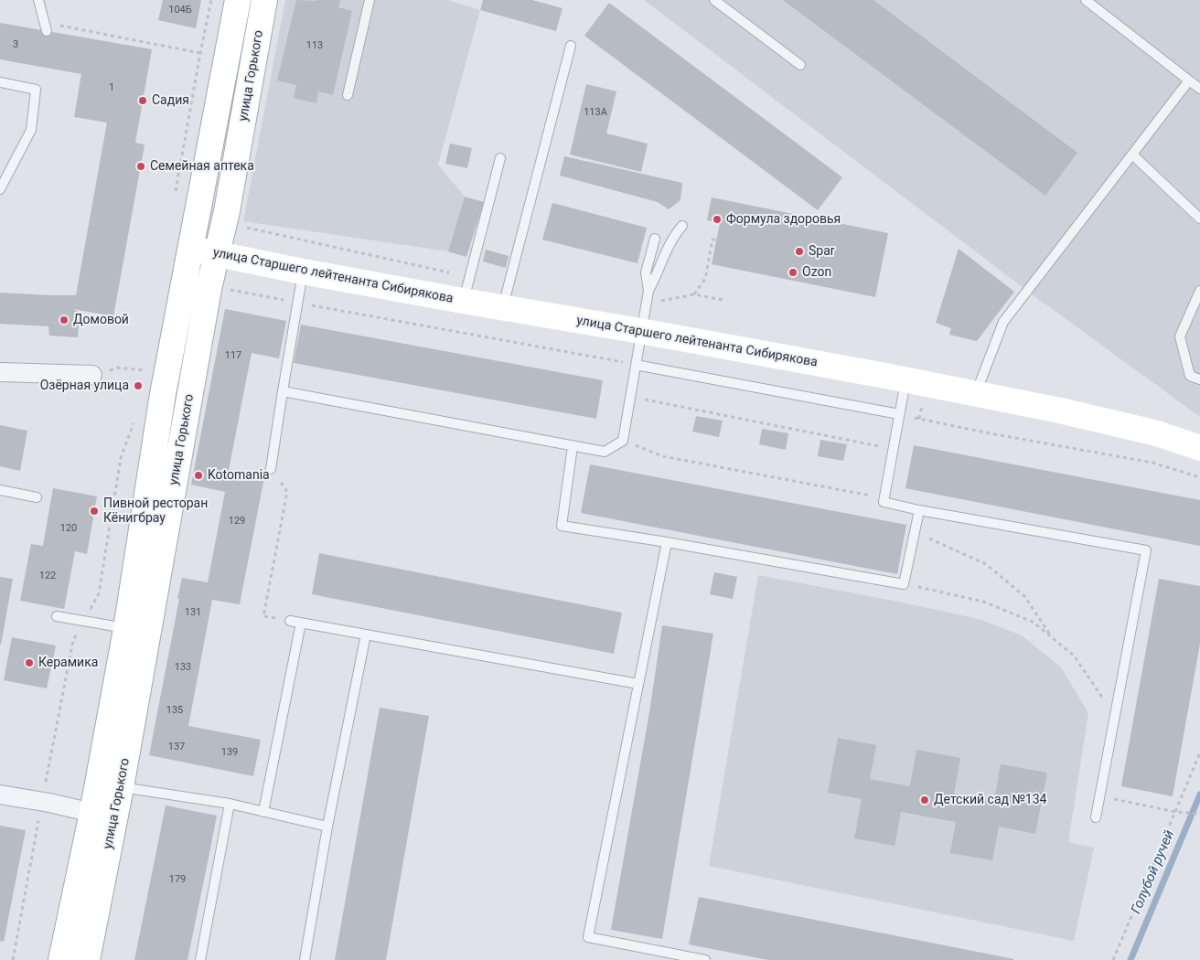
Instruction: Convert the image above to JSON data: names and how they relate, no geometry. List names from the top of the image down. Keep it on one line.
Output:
{"streets":{"main road":["улица Горького","улица Старшего лейтенанта Сибирякова"]},"crossings":[["улица Горького","улица Старшего лейтенанта Сибирякова"]],"water":["Голубой ручей"],"places":["Садия","Семейная аптека","Формула здоровья","Spar","Ozon","Домовой","Озёрная улица","Kotomania","Пивной ресторан Кёнигбрау","Керамика","Детский сад №134"],"house_numbers":["104Б","3","113","1","113А","117","129","120","122","131","133","135","137","139","179"]}
